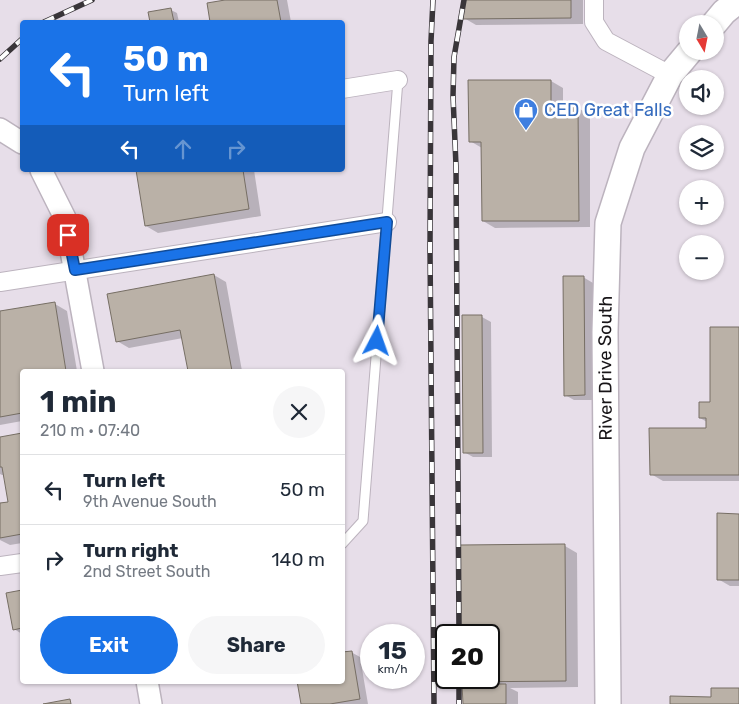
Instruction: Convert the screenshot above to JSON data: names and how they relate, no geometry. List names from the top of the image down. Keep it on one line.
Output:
{"streets":{"main road":["River Drive South"]},"places":{"shop":["CED Great Falls"]},"north":"bottom","page":{"map_buttons":["+","−"],"turn":["50 m","Turn left"],"heading":["1 min","210 m · 07:40"],"list":[{"name":"Turn left","note":"9th Avenue South","value":"50 m"},{"name":"Turn right","note":"2nd Street South","value":"140 m"}],"buttons":["Exit","Share"],"speed":"15 km/h","limit":"20"}}
